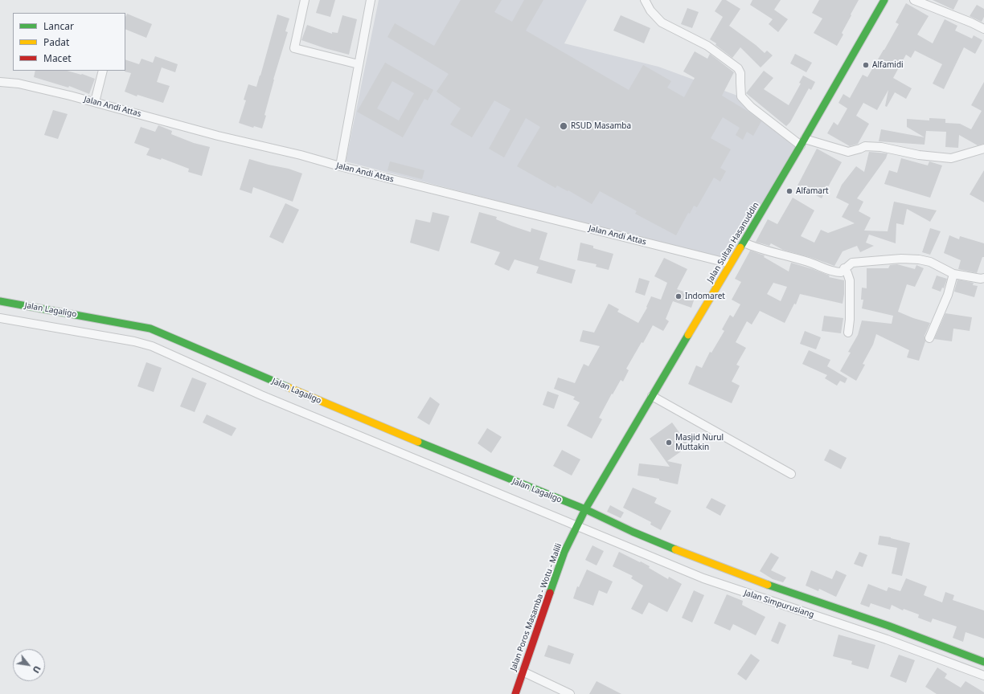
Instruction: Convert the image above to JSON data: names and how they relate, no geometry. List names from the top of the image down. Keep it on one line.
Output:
{"streets":{"main road":["Jalan Sultan Hasanuddin","Jalan Lagaligo","Jalan Simpurusiang","Jalan Poros Masamba - Wotu - Malili"],"street":["Jalan Andi Attas"]},"crossings":[["Jalan Andi Attas","Jalan Sultan Hasanuddin"],["Jalan Sultan Hasanuddin","Jalan Lagaligo"],["Jalan Sultan Hasanuddin","Jalan Simpurusiang"],["Jalan Sultan Hasanuddin","Jalan Poros Masamba - Wotu - Malili"],["Jalan Lagaligo","Jalan Simpurusiang"],["Jalan Lagaligo","Jalan Poros Masamba - Wotu - Malili"],["Jalan Simpurusiang","Jalan Poros Masamba - Wotu - Malili"]],"places":["Alfamidi","RSUD Masamba","Alfamart","Indomaret","Masjid Nurul Muttakin"],"legend":["Lancar","Padat","Macet"],"north":"bottom right"}
